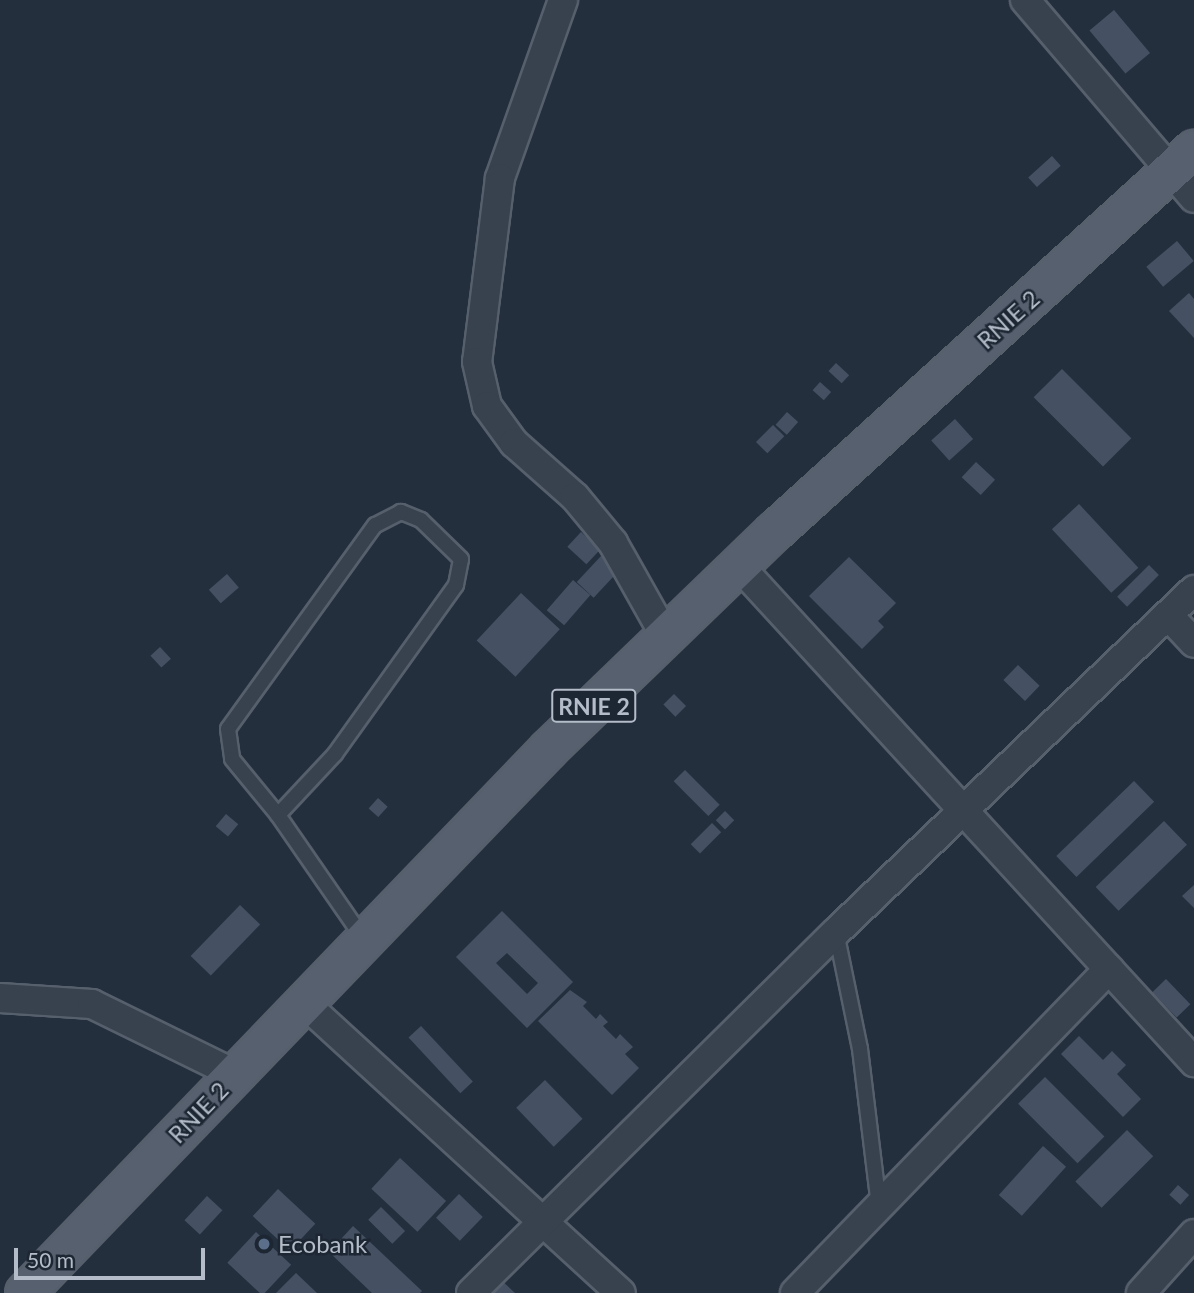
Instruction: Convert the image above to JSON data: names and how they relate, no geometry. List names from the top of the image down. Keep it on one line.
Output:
{"streets":{"main road":["RNIE 2"]},"places":["Ecobank"],"scale_bar":"50 m"}
